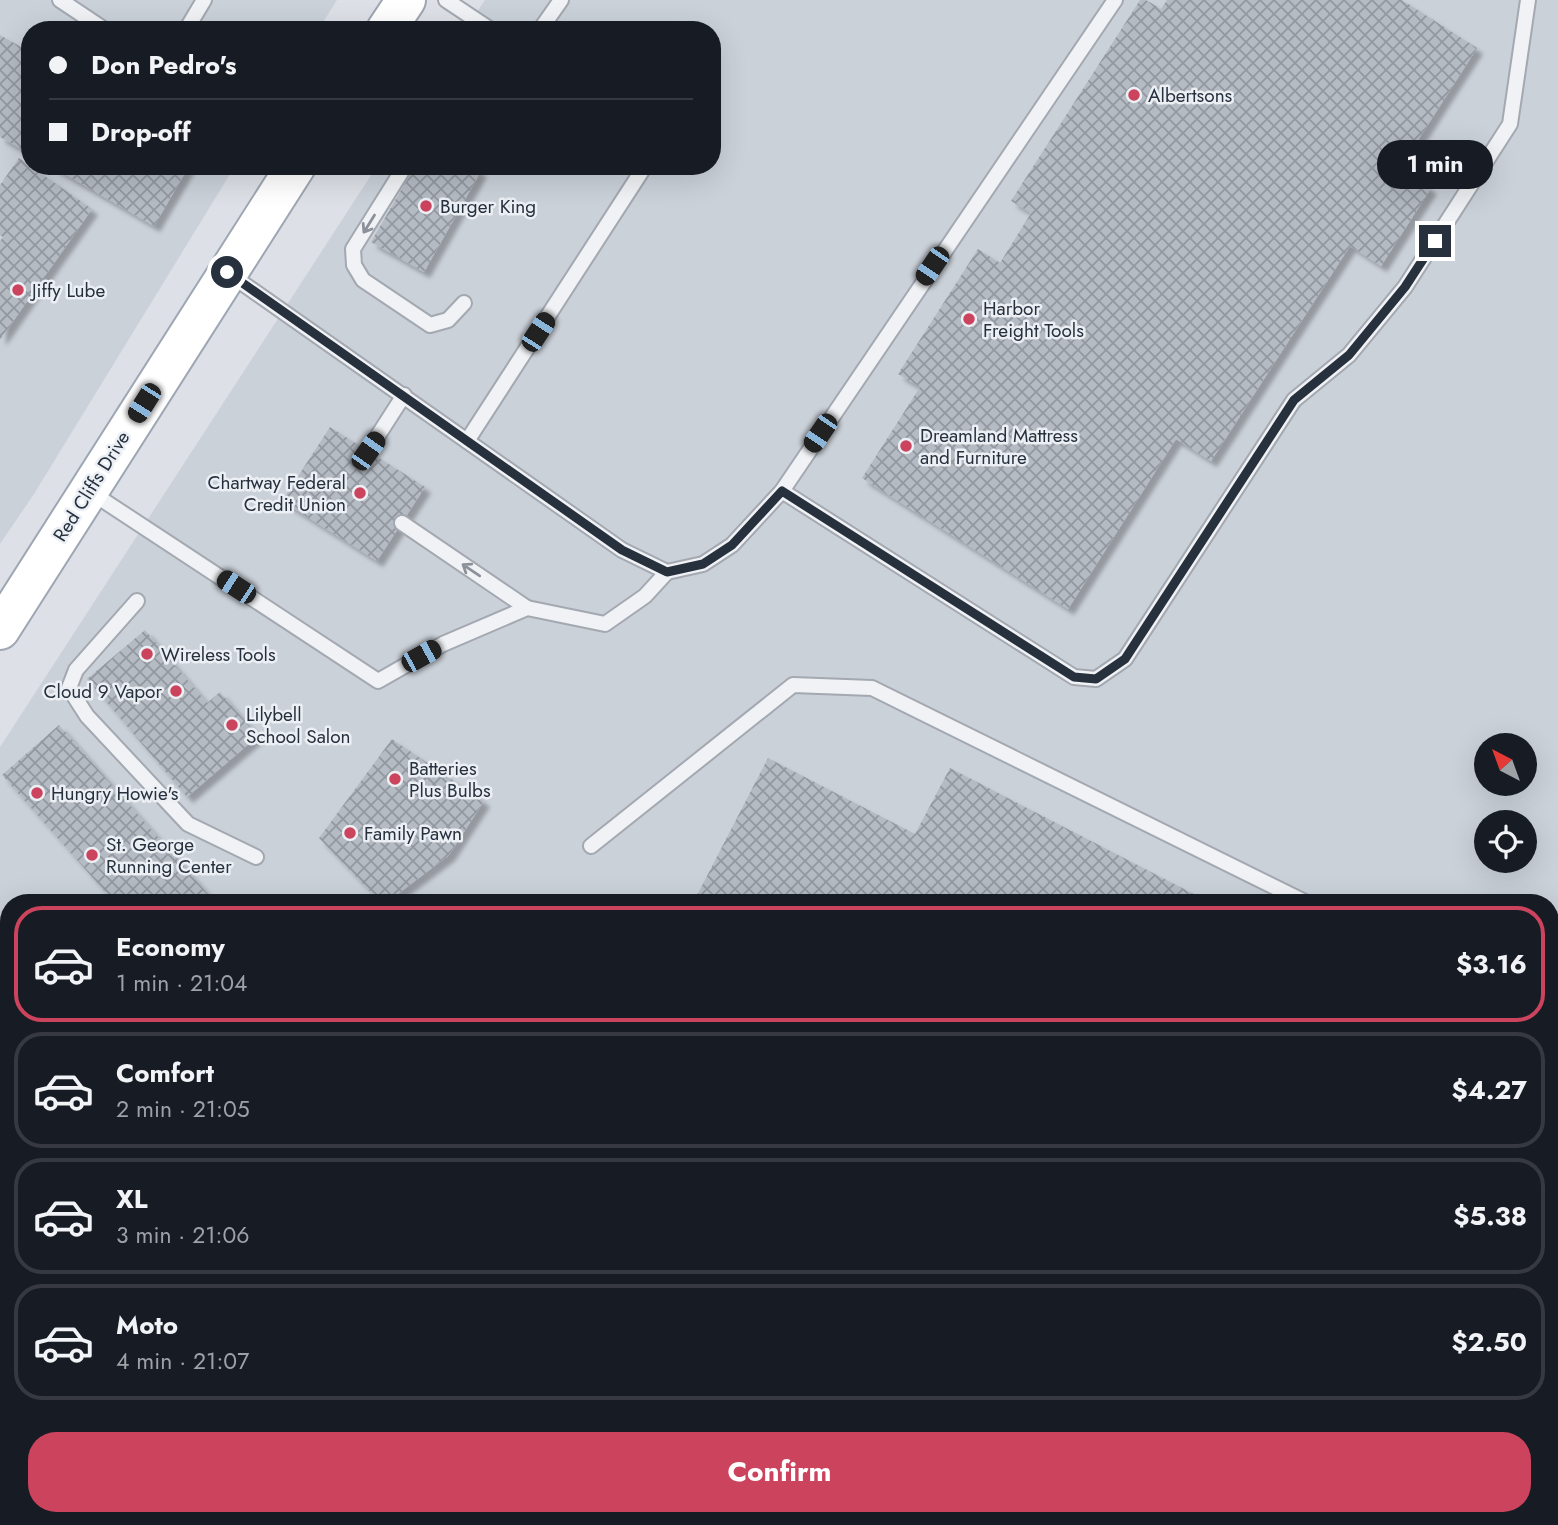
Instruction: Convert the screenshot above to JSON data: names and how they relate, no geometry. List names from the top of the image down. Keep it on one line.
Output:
{"streets":{"main road":["Red Cliffs Drive"]},"places":["Albertsons","Burger King","Jiffy Lube","Harbor Freight Tools","Dreamland Mattress and Furniture","Chartway Federal Credit Union","Wireless Tools","Cloud 9 Vapor","Lilybell School Salon","Batteries Plus Bulbs","Hungry Howie's","Family Pawn","St. George Running Center"],"north":"top left","page":{"banner":["Don Pedro's","Drop-off"],"bubble":"1 min","list":[{"name":"Economy","note":"1 min · 21:04","value":"$3.16"},{"name":"Comfort","note":"2 min · 21:05","value":"$4.27"},{"name":"XL","note":"3 min · 21:06","value":"$5.38"},{"name":"Moto","note":"4 min · 21:07","value":"$2.50"}],"buttons":"Confirm"}}
